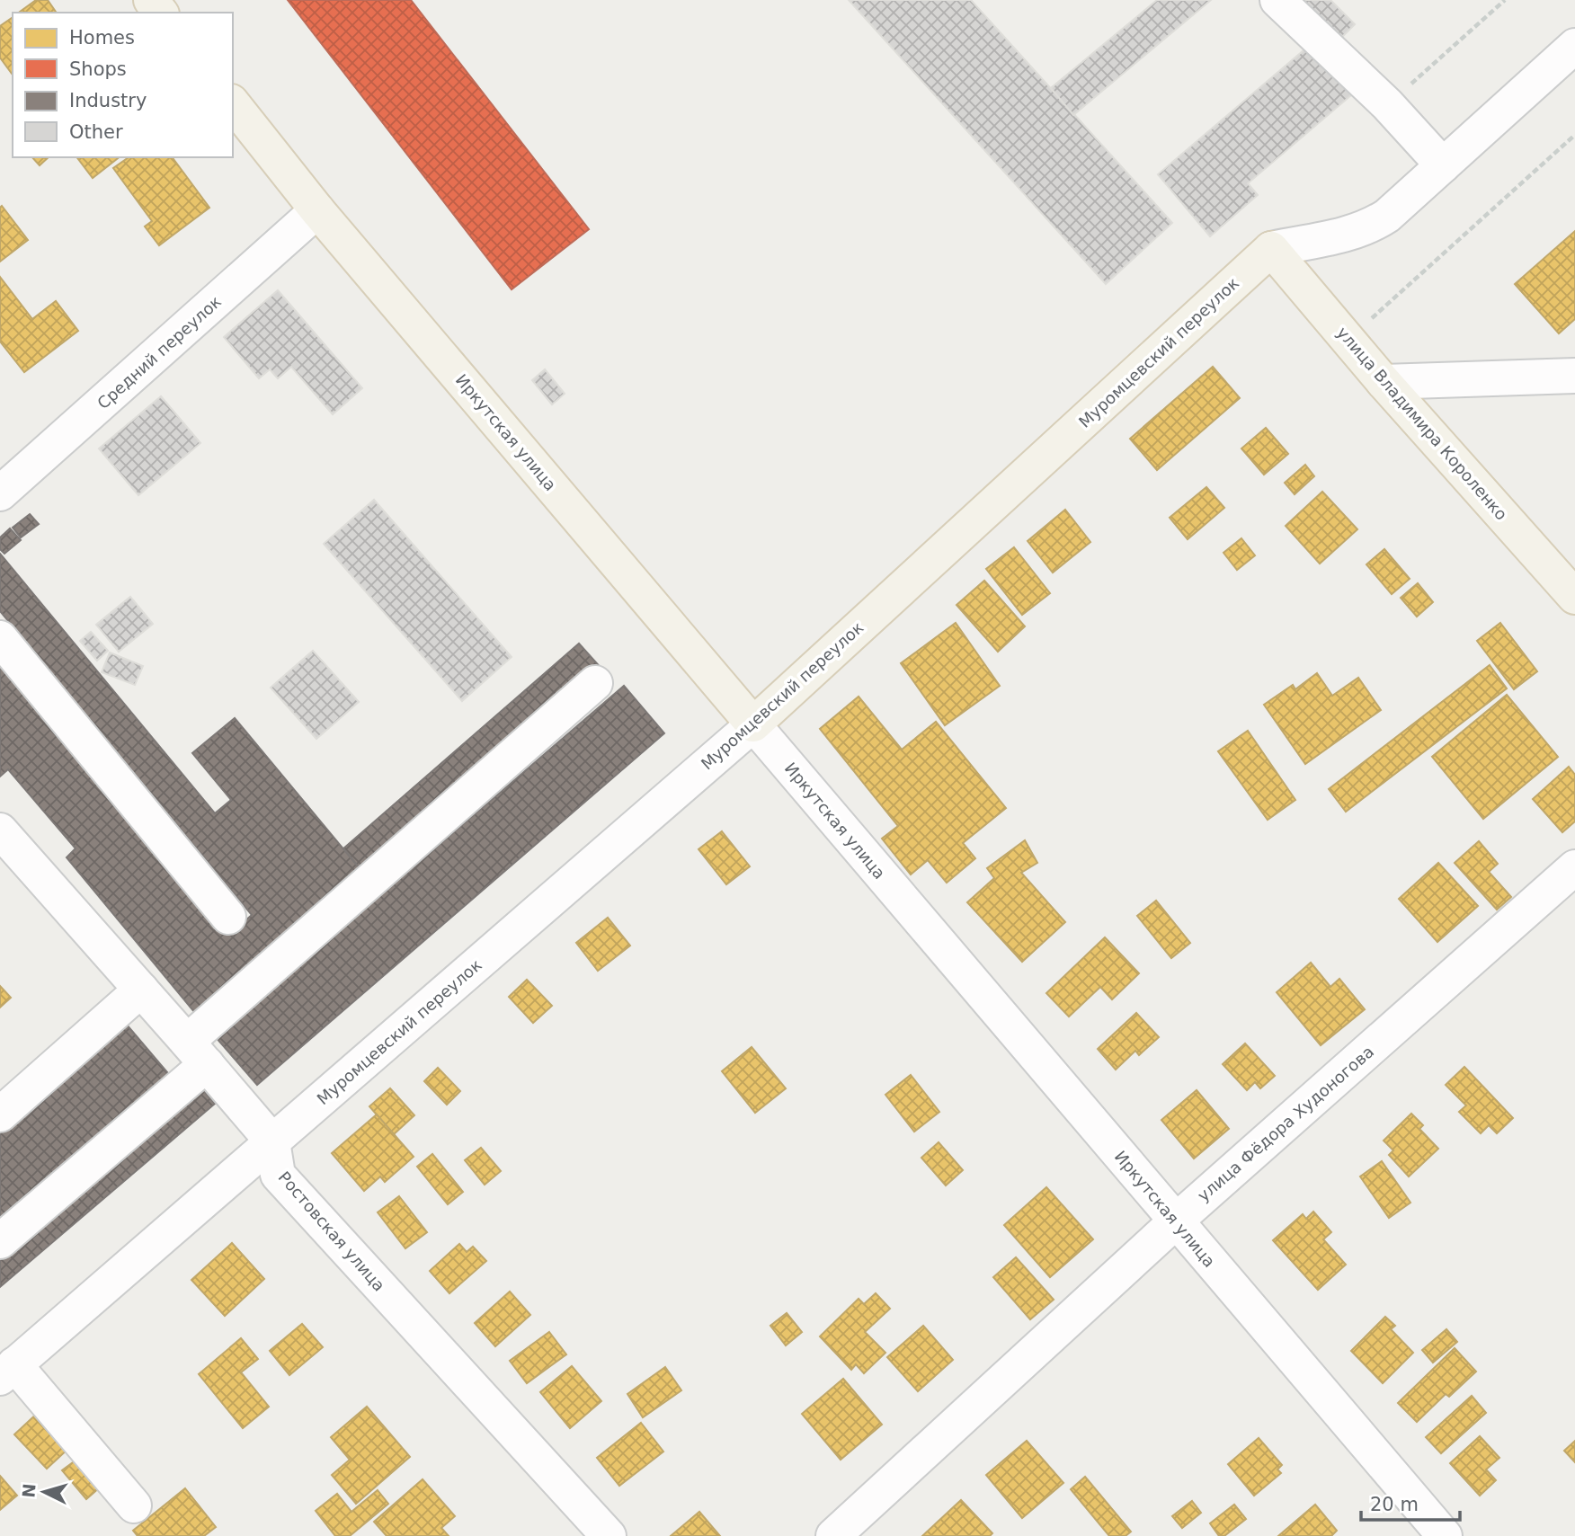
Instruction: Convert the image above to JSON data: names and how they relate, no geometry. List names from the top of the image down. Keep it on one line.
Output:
{"streets":{"main road":["Муромцевский переулок","улица Владимира Короленко","Иркутская улица"],"street":["Средний переулок","улица Фёдора Худоногова","Ростовская улица"]},"crossings":[["Средний переулок","Иркутская улица"],["Муромцевский переулок","улица Владимира Короленко"],["Муромцевский переулок","Иркутская улица"],["Муромцевский переулок","Ростовская улица"],["Иркутская улица","улица Фёдора Худоногова"]],"legend":["Homes","Shops","Industry","Other"],"scale_bar":"20 m","north":"left"}
